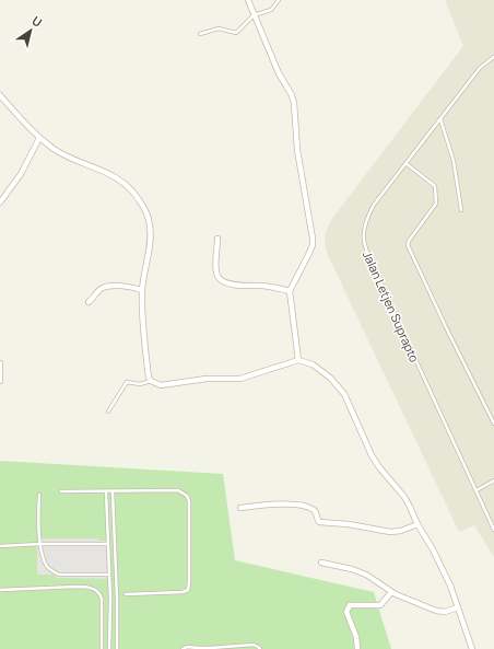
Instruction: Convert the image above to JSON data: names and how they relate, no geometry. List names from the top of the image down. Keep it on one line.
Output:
{"streets":{"lane":["Jalan Letjen Suprapto"]},"north":"top right"}
